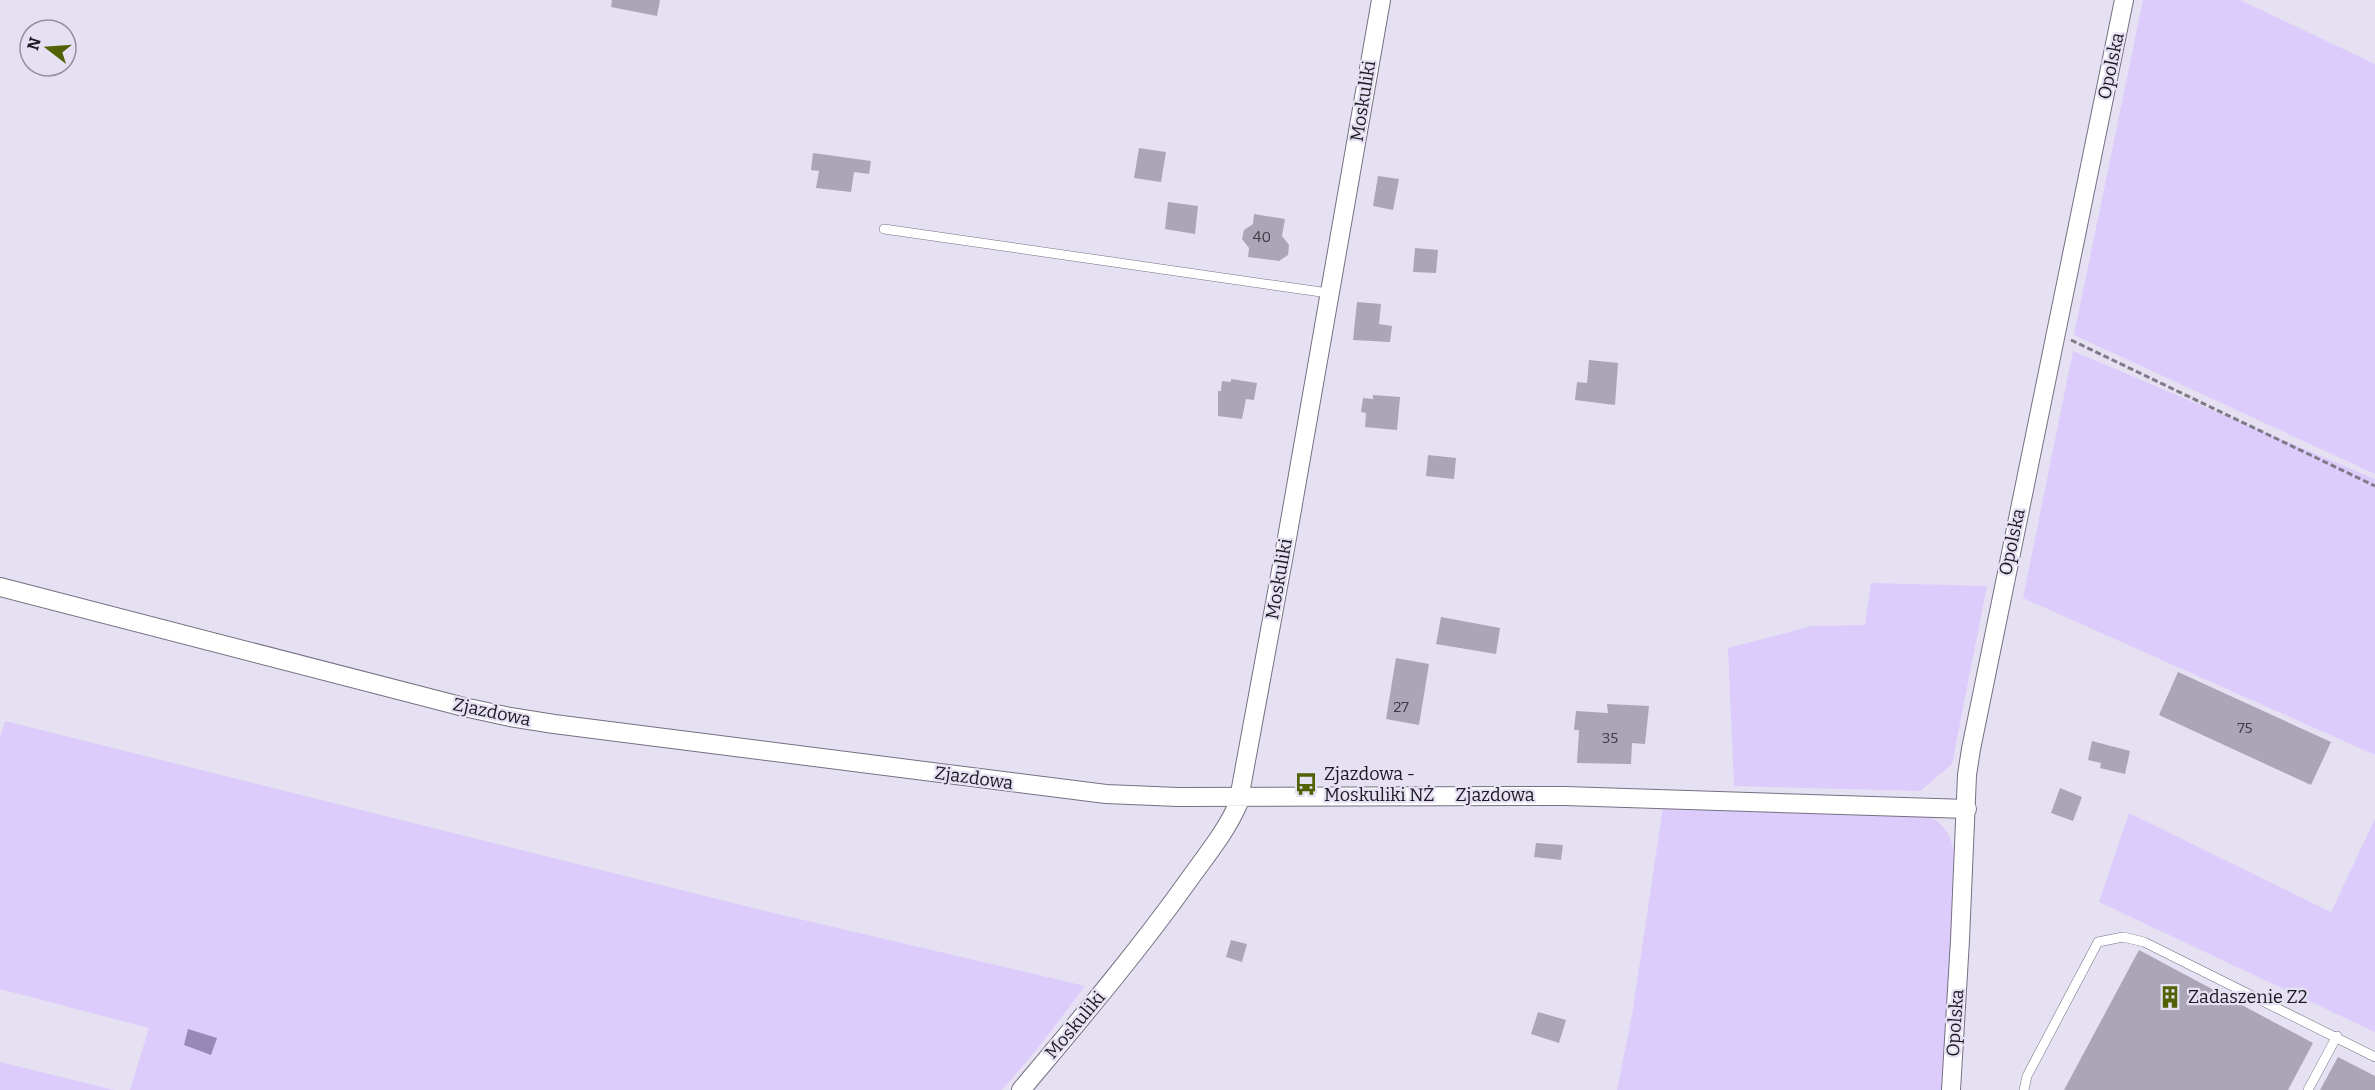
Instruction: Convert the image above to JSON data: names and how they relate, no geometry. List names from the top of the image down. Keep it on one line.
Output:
{"streets":{"street":["Opolska","Moskuliki","Zjazdowa"]},"crossings":[["Opolska","Zjazdowa"],["Moskuliki","Zjazdowa"]],"places":{"bus stop":["Zjazdowa - Moskuliki NŻ"],"building":["Zadaszenie Z2"]},"house_numbers":["40","27","75","35"],"north":"left"}
